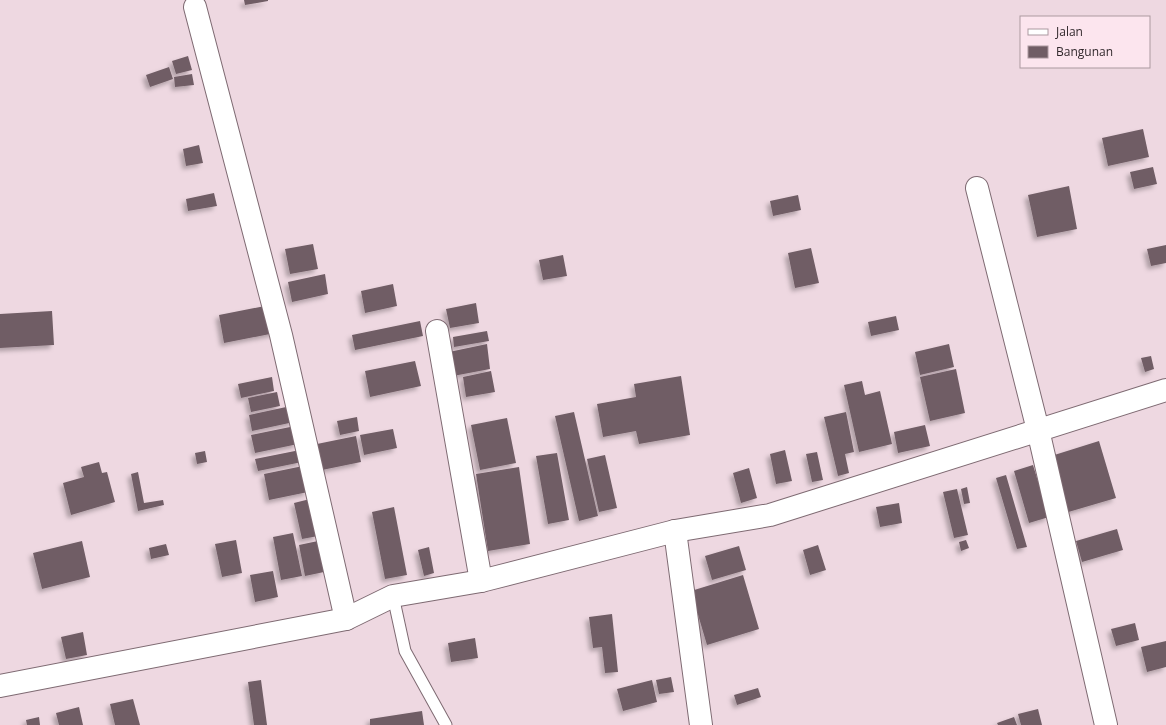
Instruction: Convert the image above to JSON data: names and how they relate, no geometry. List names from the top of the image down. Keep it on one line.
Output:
{"legend":["Jalan","Bangunan"]}
